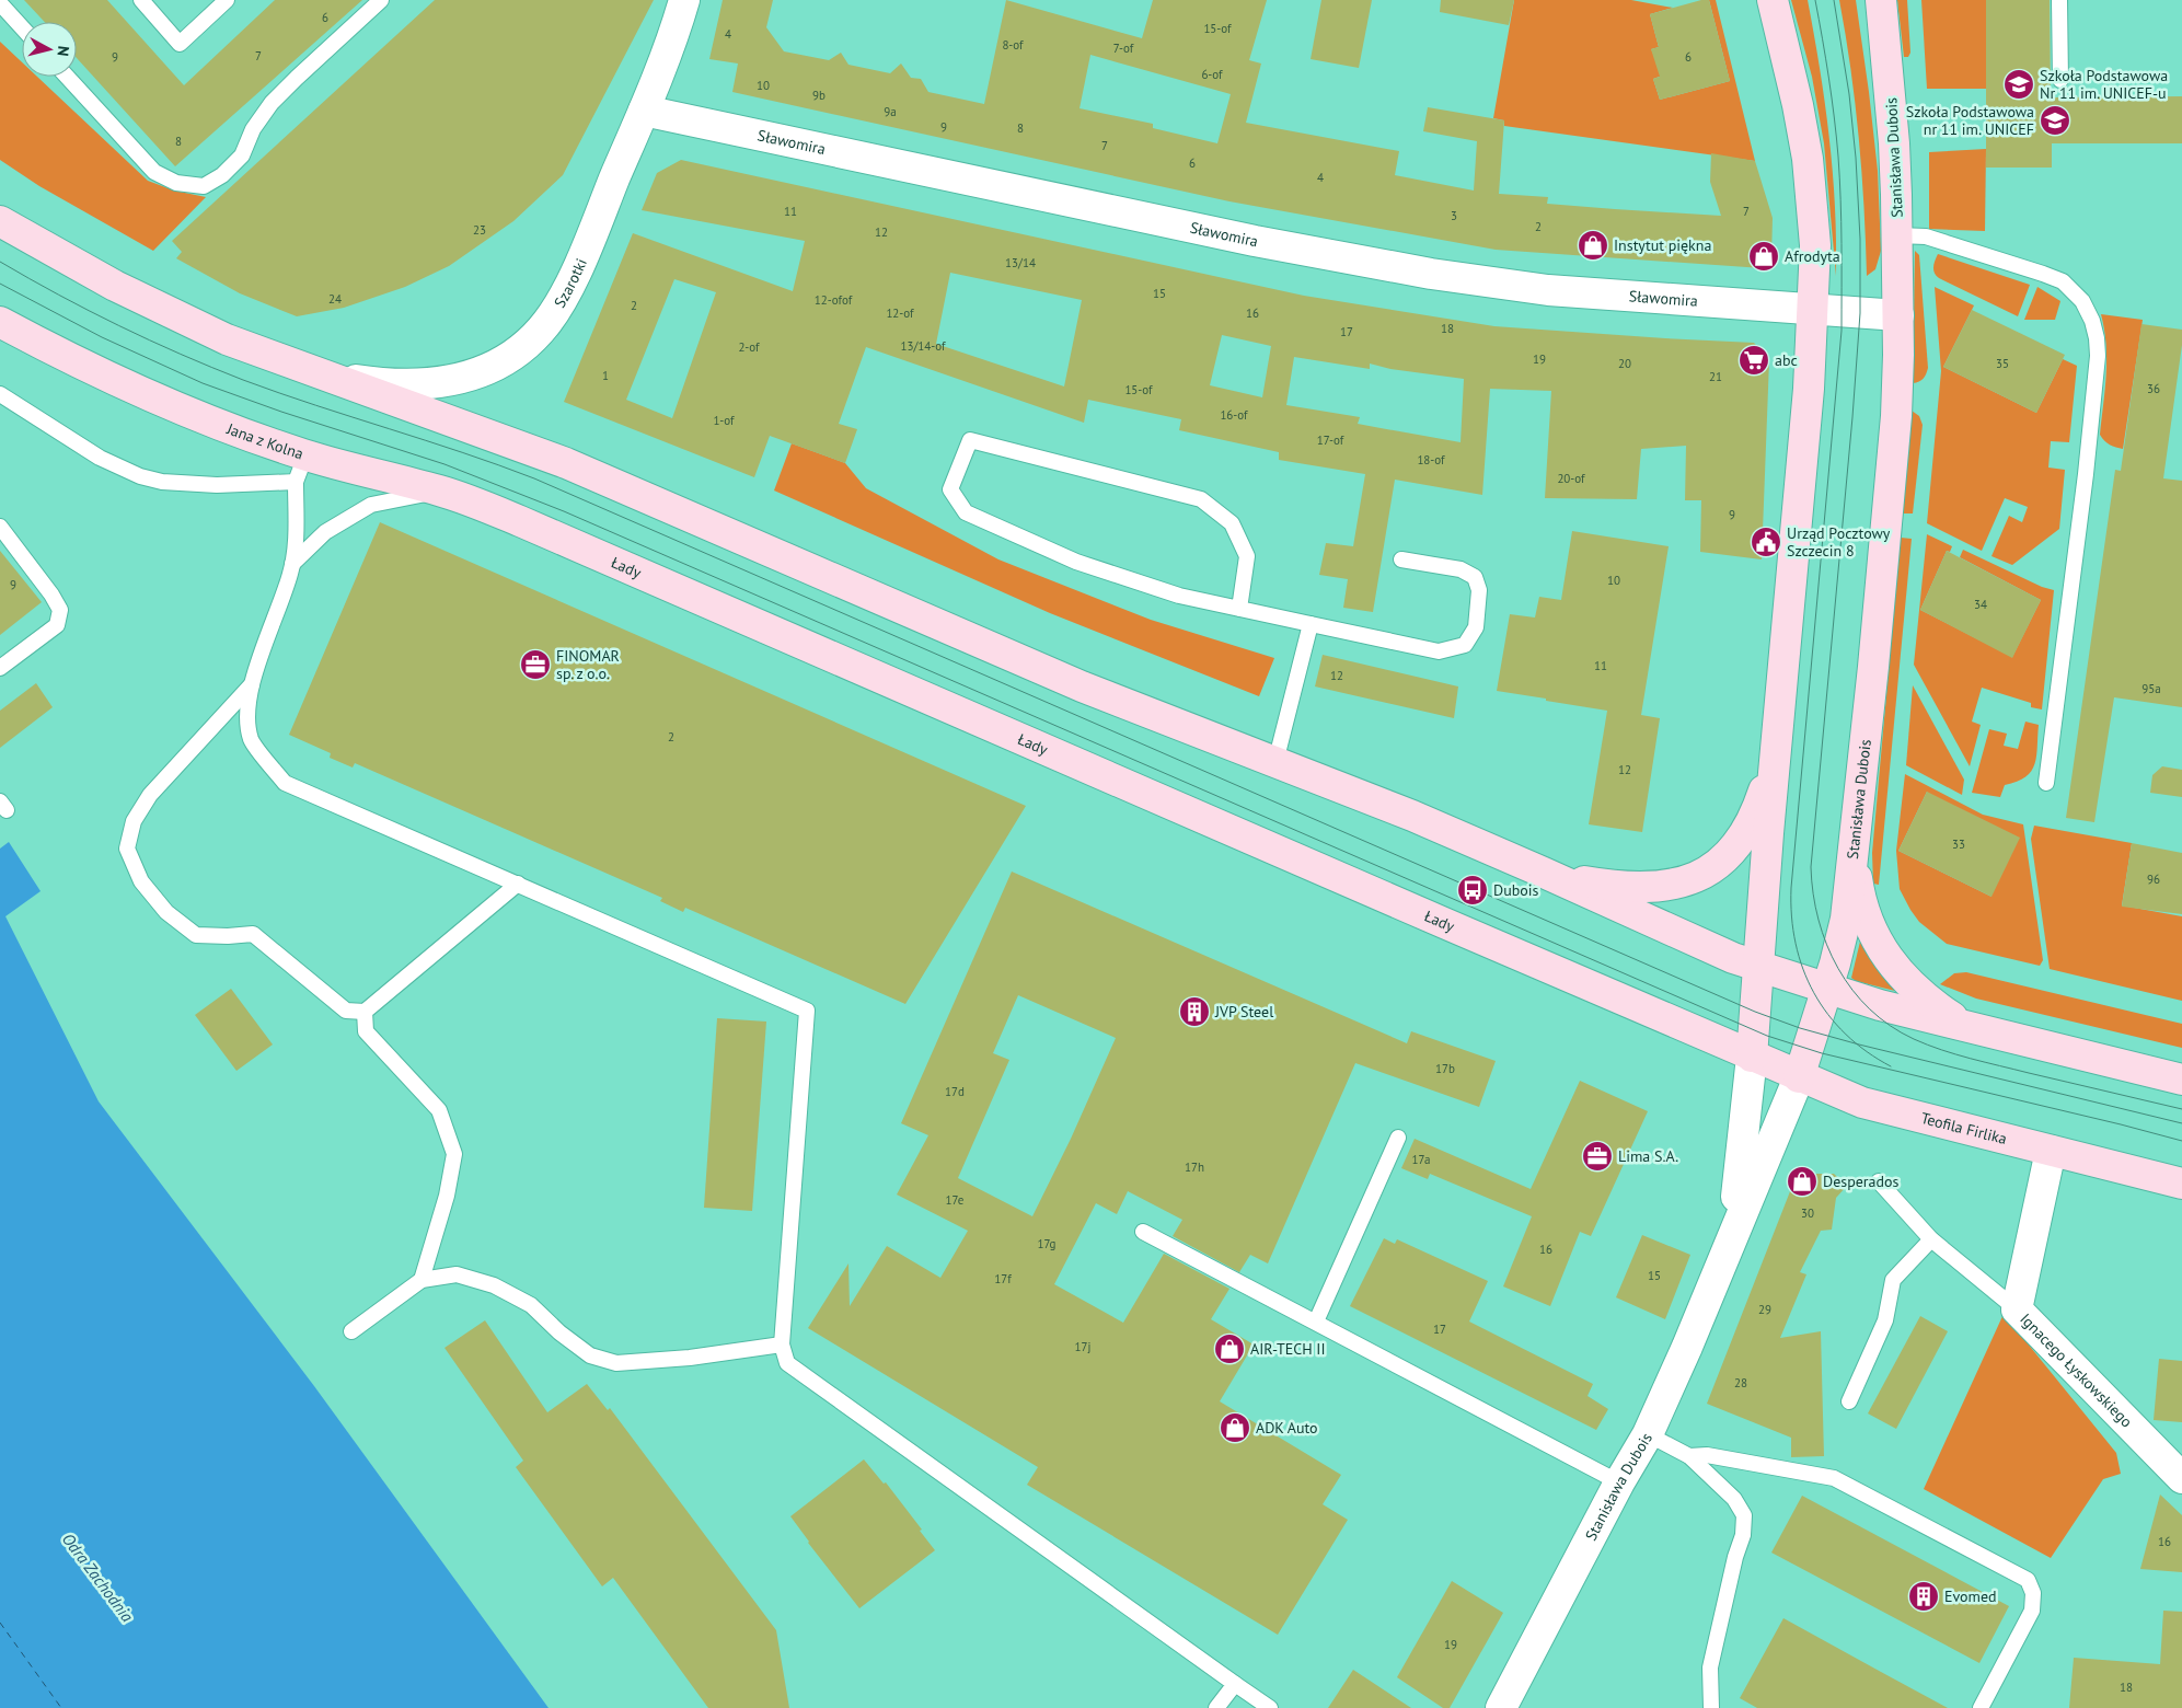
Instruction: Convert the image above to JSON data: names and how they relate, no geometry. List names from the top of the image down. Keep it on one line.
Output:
{"streets":{"street":["Sławomira","Stanisława Dubois","Szarotki","Jana z Kolna","Łady","Teofila Firlika","Ignacego Łyskowskiego"]},"crossings":[["Sławomira","Stanisława Dubois"],["Sławomira","Szarotki"],["Stanisława Dubois","Łady"],["Stanisława Dubois","Teofila Firlika"],["Jana z Kolna","Łady"],["Łady","Teofila Firlika"],["Teofila Firlika","Ignacego Łyskowskiego"]],"water":["Odra Zachodnia"],"places":{"school or university":["Szkoła Podstawowa Nr 11 im. UNICEF-u","Szkoła Podstawowa nr 11 im. UNICEF"],"shop":["Instytut piękna","Afrodyta","Desperados","AIR-TECH II","ADK Auto"],"supermarket":["abc"],"public building":["Urząd Pocztowy Szczecin 8"],"office":["FINOMAR sp. z o.o.","Lima S.A."],"bus stop":["Dubois"],"building":["JVP Steel","Evomed"]},"house_numbers":["6","15-of","4","8-of","7-of","7","9","6","6-of","10","9b","9a","9","8","8","7","6","4","11","7","3","2","23","12","13/14","15","24","12-ofof","2","12-of","16","18","17","13/14-of","2-of","19","20","35","1","21","36","15-of","16-of","1-of","17-of","18-of","20-of","9","10","9","34","11","12","95a","2","12","33","96","17b","17d","17a","17h","17e","30","17g","16","15","17f","29","17","17j","28","16","19","18"],"north":"right"}
